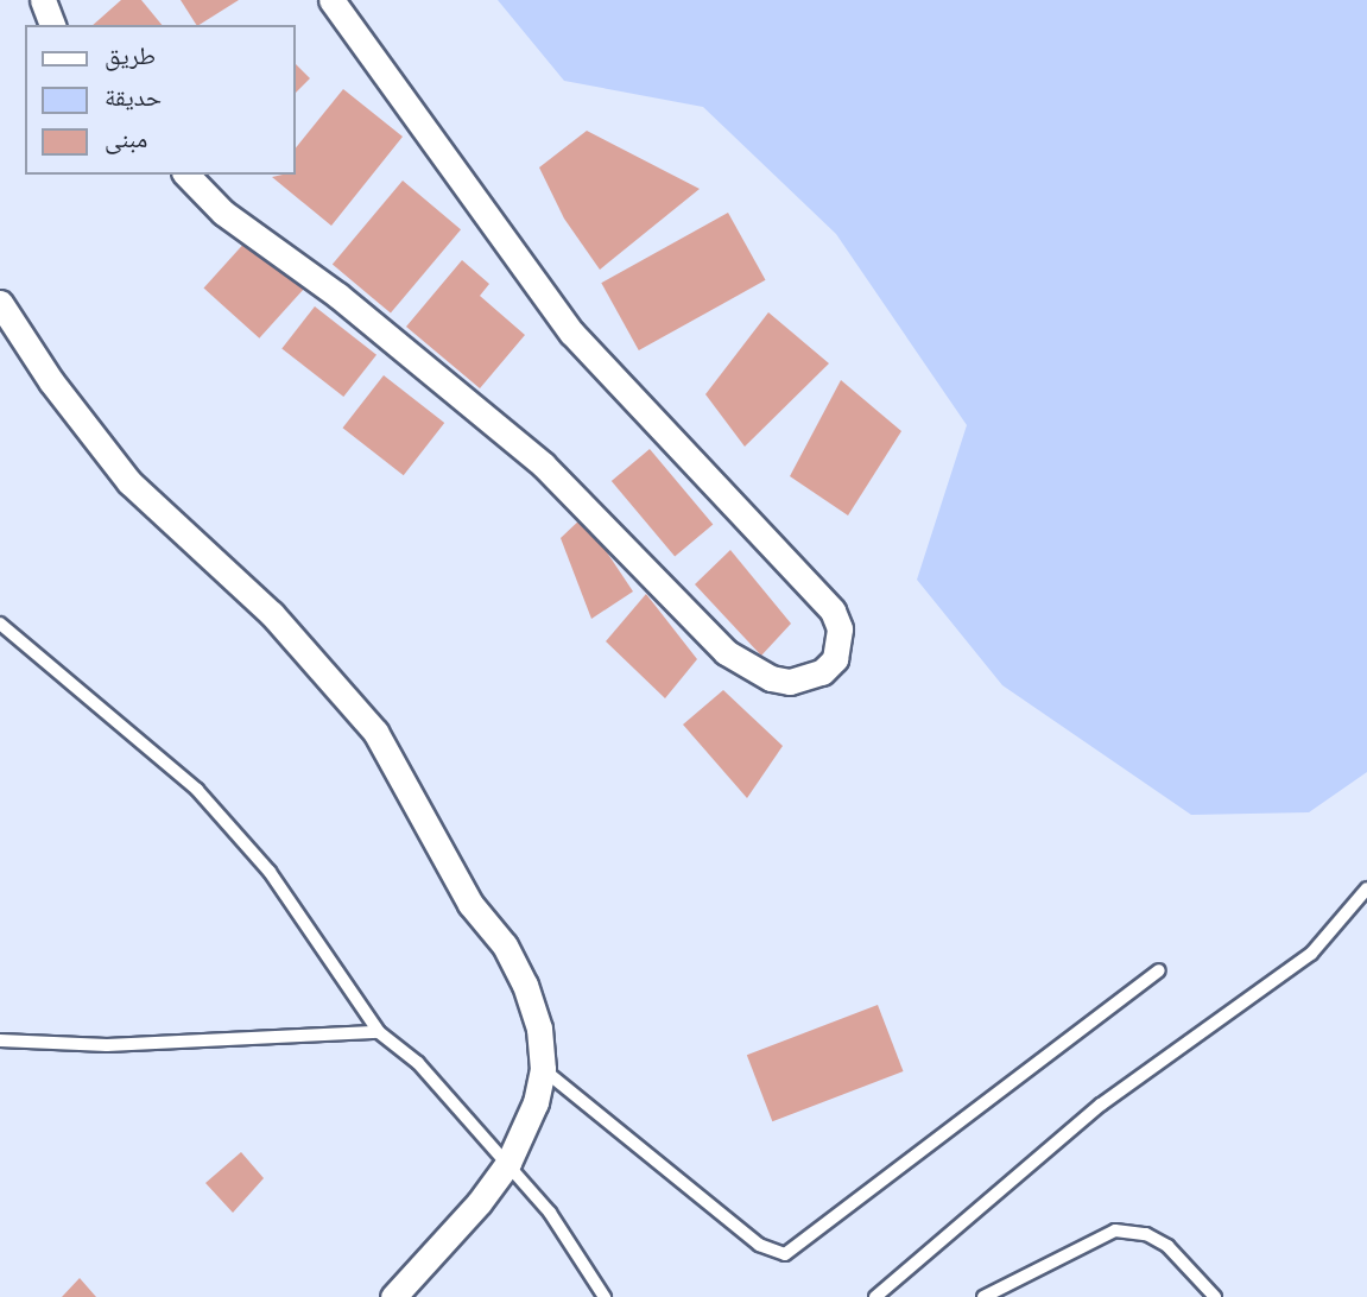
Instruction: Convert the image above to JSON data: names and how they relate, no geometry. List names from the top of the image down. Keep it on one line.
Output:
{"legend":["طريق","حديقة","مبنى"]}
